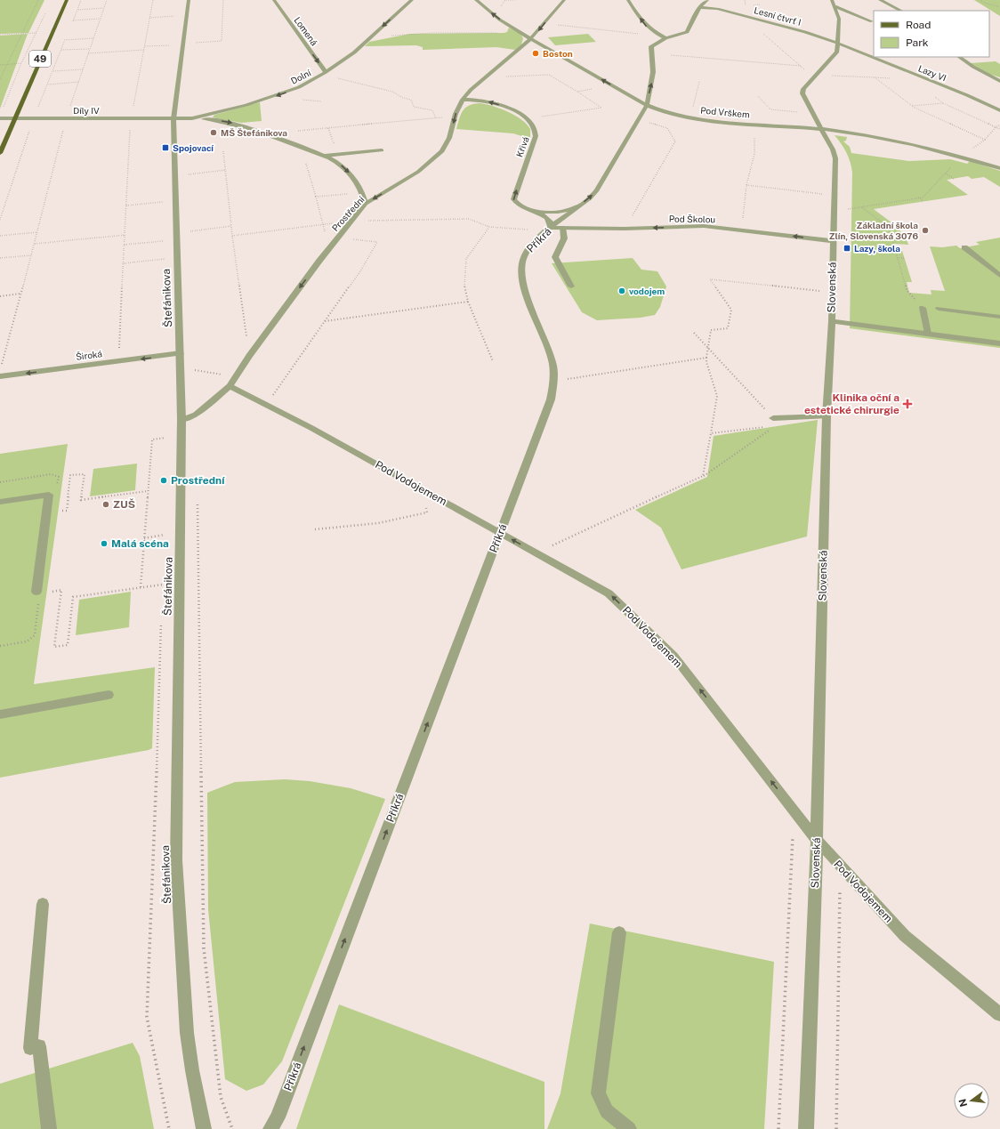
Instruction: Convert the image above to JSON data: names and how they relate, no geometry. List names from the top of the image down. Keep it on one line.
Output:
{"streets":{"main road":["49"],"street":["Lesní čtvrť I","Lomená","Lazy VI","Dolní","Díly IV","Pod Vrškem","Křivá","Prostřední","Pod Školou","Příkrá","Slovenská","Štefánikova","Široká","Pod Vodojemem"]},"crossings":[["Lesní čtvrť I","Lazy VI"],["Lesní čtvrť I","Příkrá"],["Lesní čtvrť I","Slovenská"],["Lomená","Dolní"],["49","Díly IV"],["Lazy VI","Slovenská"],["Dolní","Díly IV"],["Dolní","Štefánikova"],["Díly IV","Štefánikova"],["Pod Vrškem","Prostřední"],["Pod Vrškem","Příkrá"],["Pod Vrškem","Slovenská"],["Křivá","Prostřední"],["Prostřední","Štefánikova"],["Prostřední","Pod Vodojemem"],["Pod Školou","Příkrá"],["Pod Školou","Slovenská"],["Příkrá","Pod Vodojemem"],["Slovenská","Pod Vodojemem"],["Štefánikova","Široká"]],"one_way":["Lomená","Dolní","Prostřední","Pod Školou","Příkrá","Široká","Pod Vodojemem"],"places":{"other":["Boston","MŠ Štefánikova","Základní škola Zlín, Slovenská 3076","vodojem","Prostřední","ZUŠ","Malá scéna"],"transit":["Spojovací","Lazy, škola"],"health":["Klinika oční a estetické chirurgie"]},"legend":["Road","Park"],"north":"left"}
